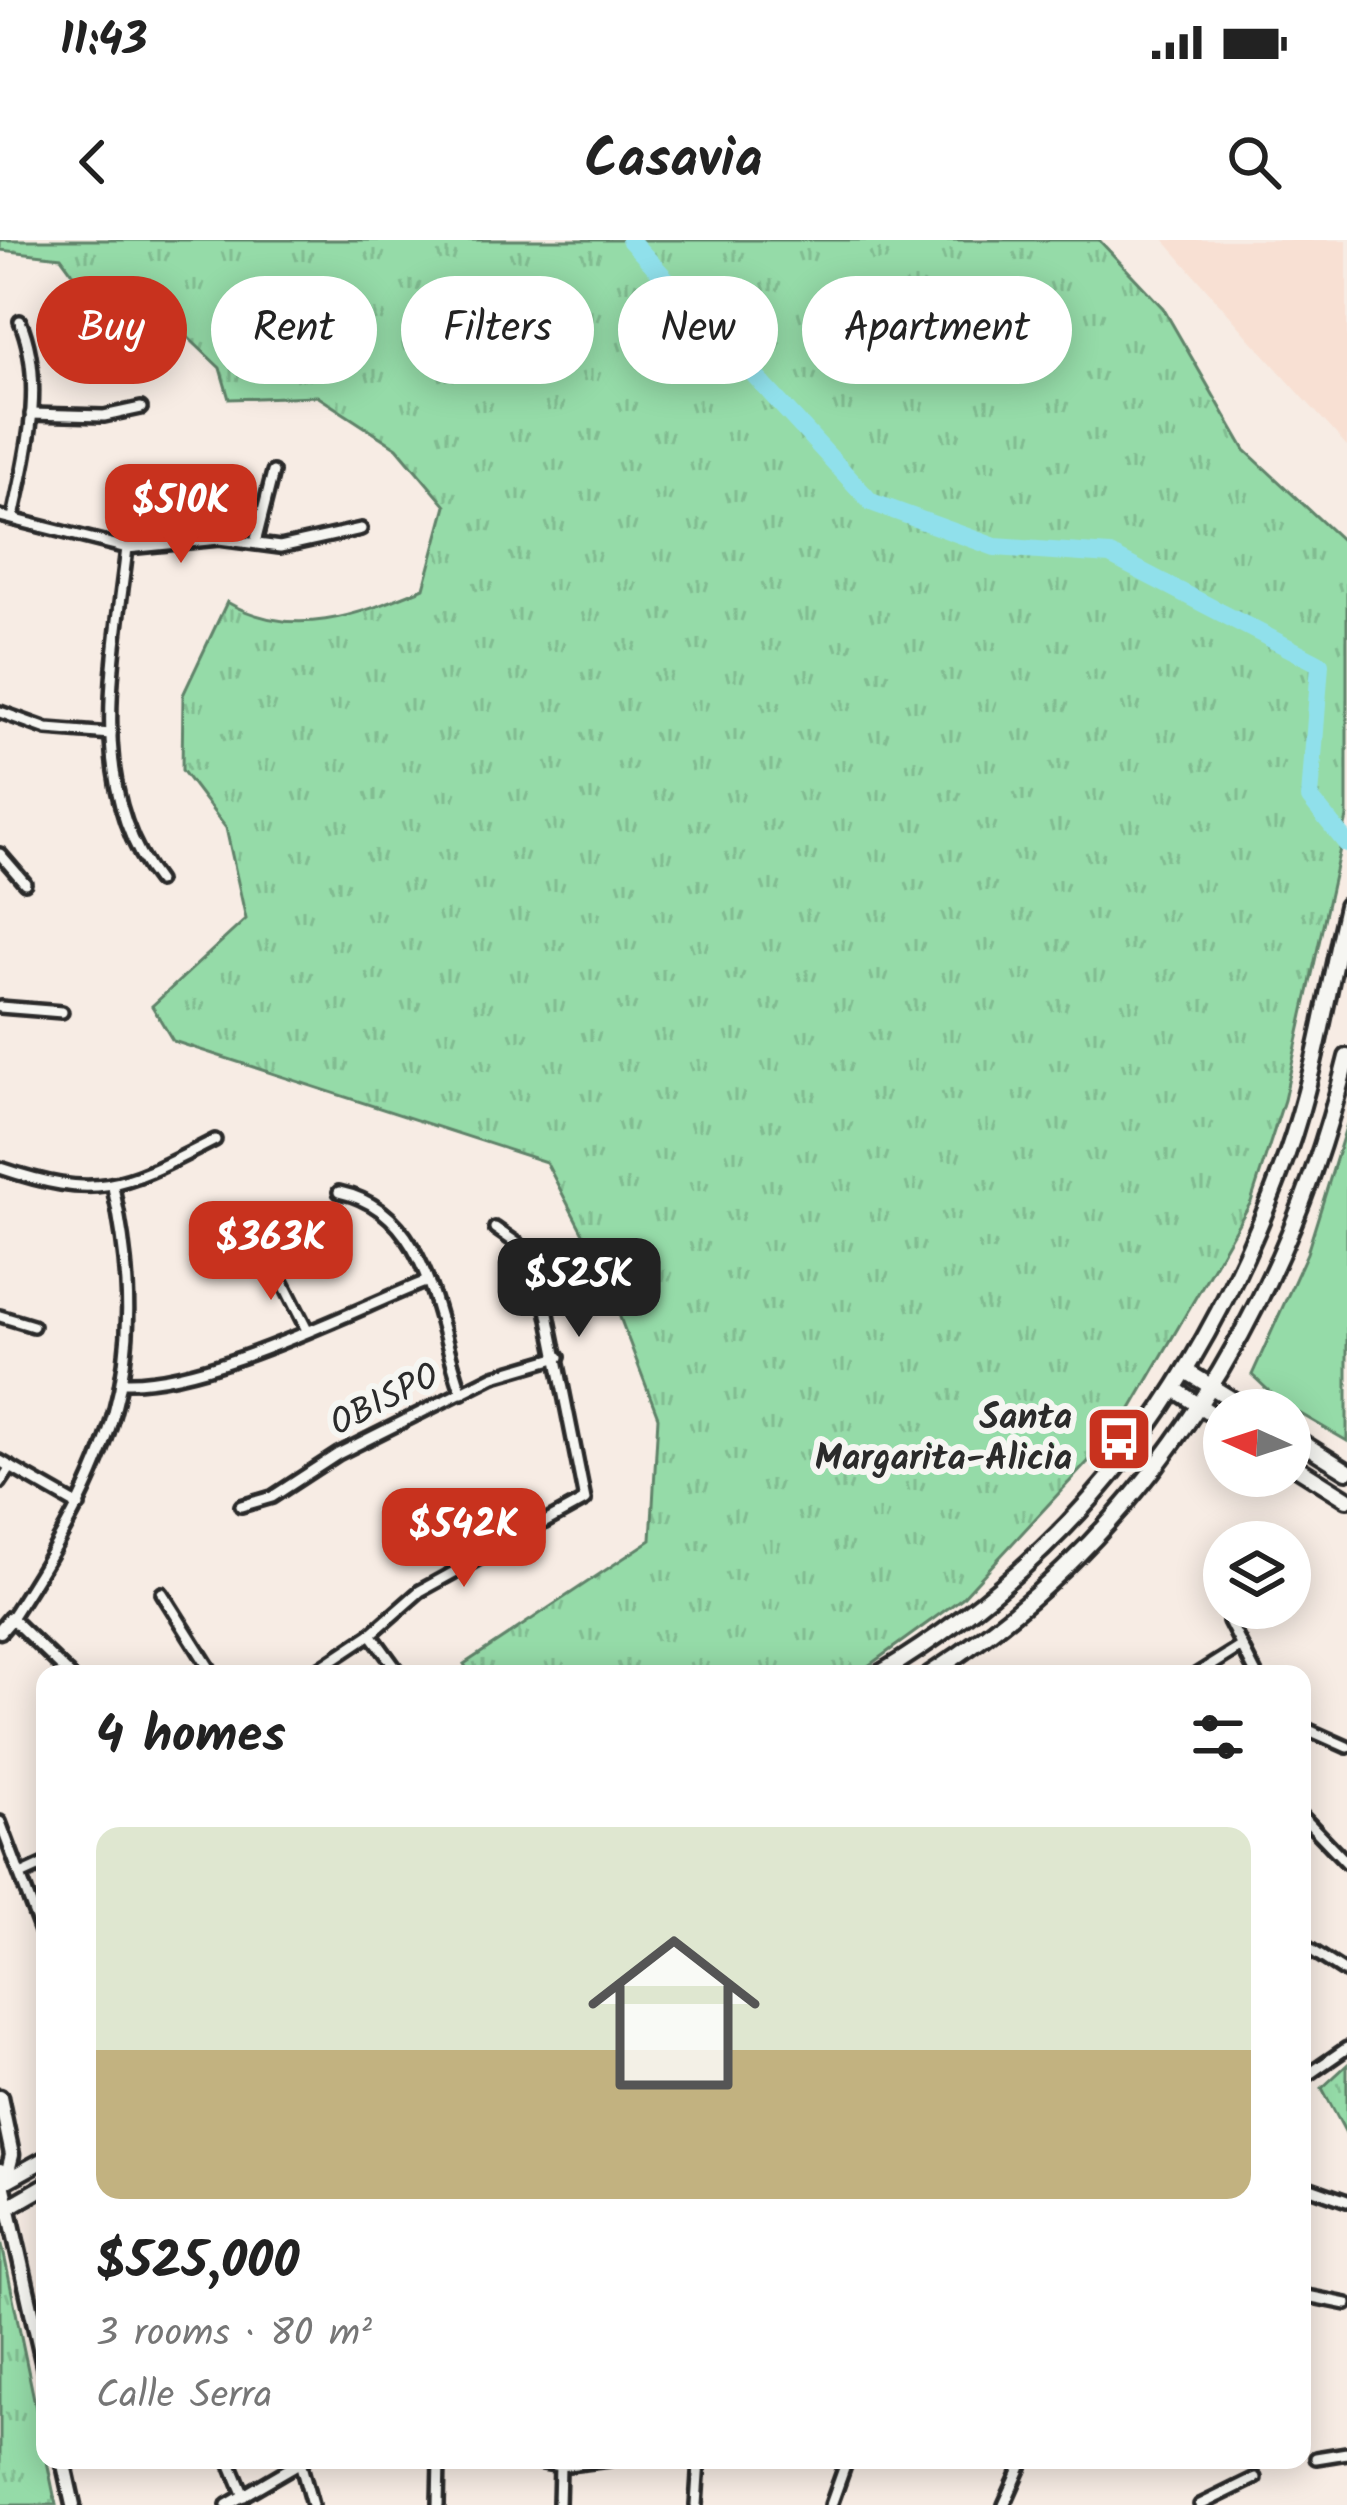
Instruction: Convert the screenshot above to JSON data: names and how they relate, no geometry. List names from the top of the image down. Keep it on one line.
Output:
{"streets":{"street":["OBISPO"]},"places":{"bus stop":["Santa Margarita-Alicia"]},"north":"left","page":{"status":"11:43","header":"Casavia","chip":["Buy","Rent","Filters","New","Apartment"],"price":["$510K","$363K","$525K","$542K"],"heading":"4 homes","list":[{"name":"$525,000","note":"3 rooms · 80 m² · Calle Serra"}]}}
